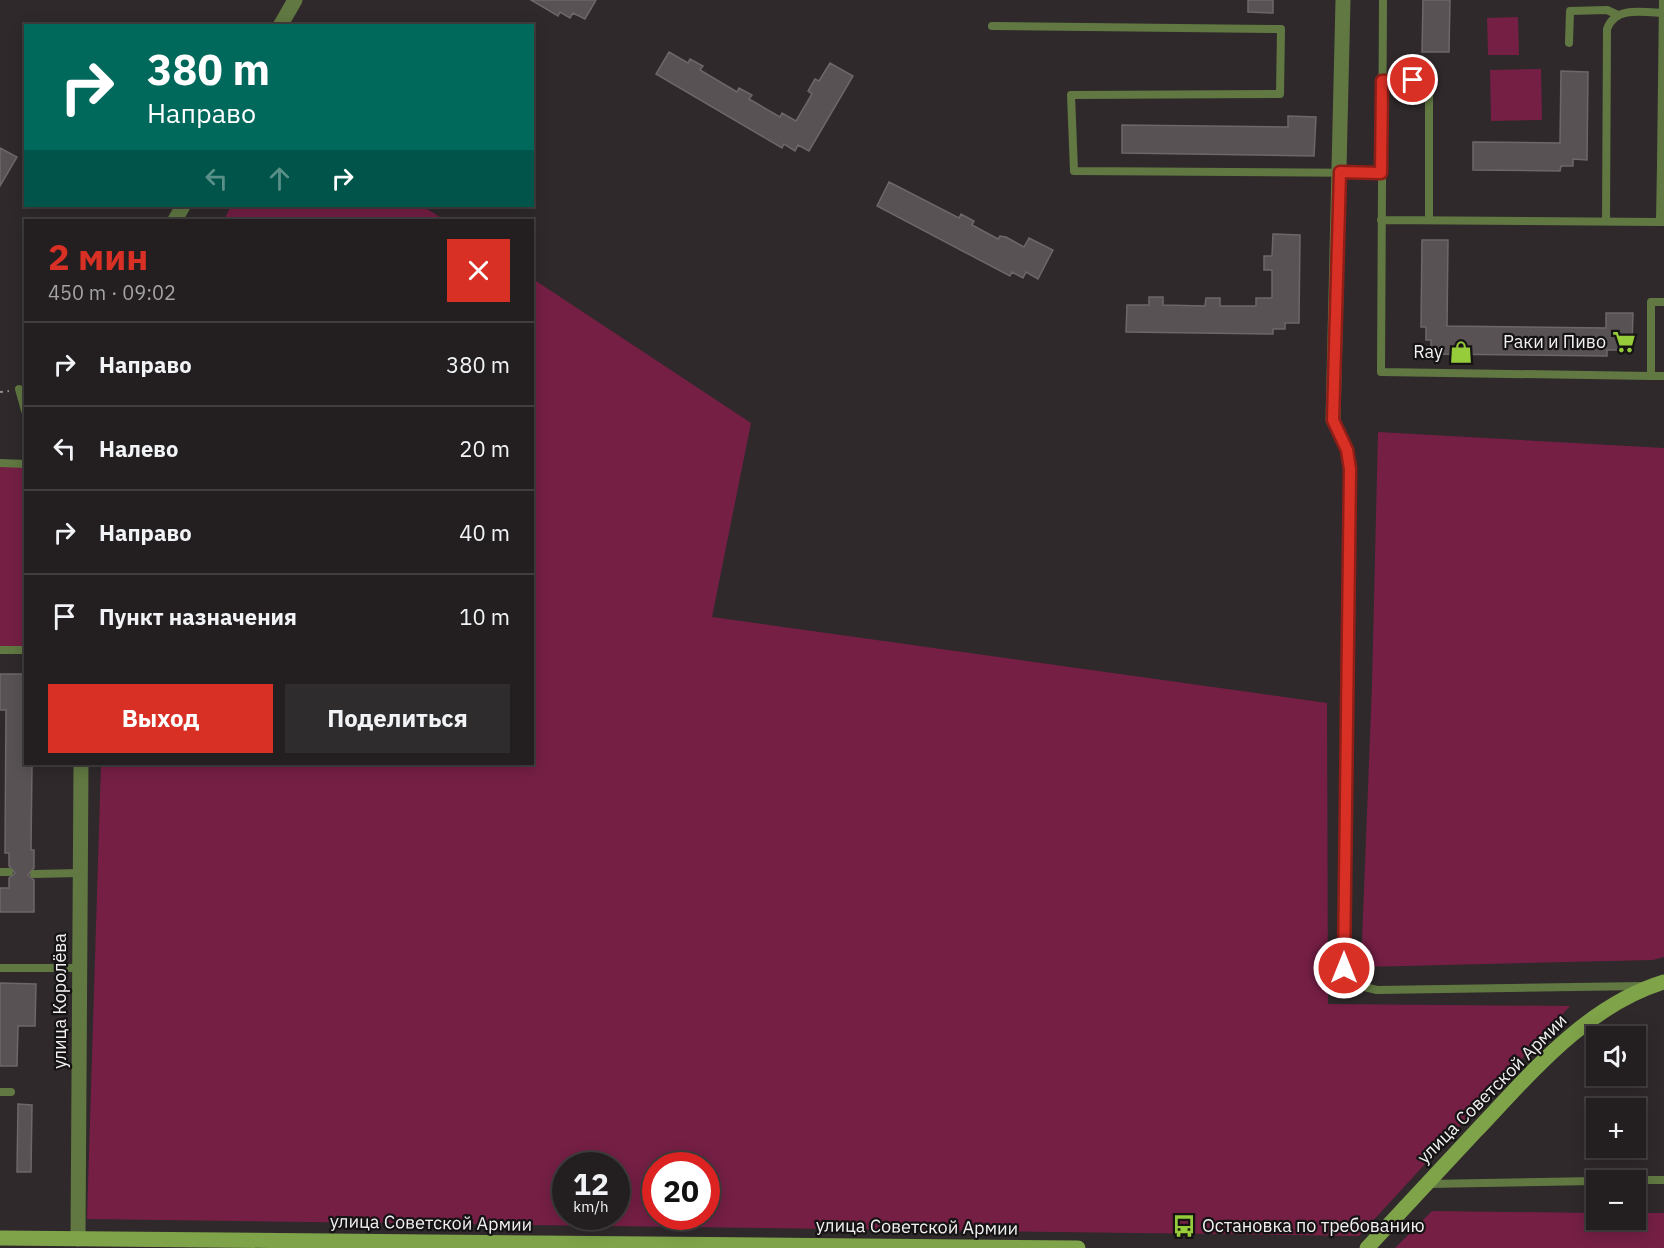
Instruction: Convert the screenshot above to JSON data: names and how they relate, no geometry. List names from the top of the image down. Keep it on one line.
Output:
{"streets":{"main road":["улица Советской Армии"],"street":["улица Королёва"]},"crossings":[["улица Королёва","улица Советской Армии"]],"places":{"supermarket":["Раки и Пиво"],"shop":["Ray"],"bus stop":["Остановка по требованию"]},"page":{"turn":["380 m","Направо"],"heading":["2 мин","450 m · 09:02"],"list":[{"name":"Направо","value":"380 m"},{"name":"Налево","value":"20 m"},{"name":"Направо","value":"40 m"},{"name":"Пункт назначения","value":"10 m"}],"buttons":["Выход","Поделиться"],"map_buttons":["+","−"],"speed":"12 km/h","limit":"20"}}
